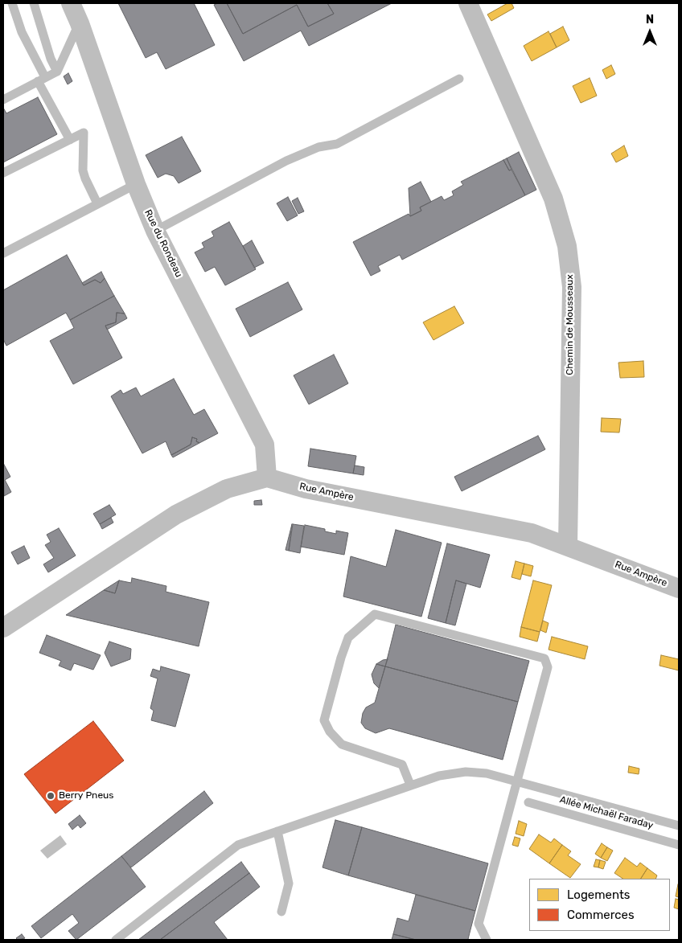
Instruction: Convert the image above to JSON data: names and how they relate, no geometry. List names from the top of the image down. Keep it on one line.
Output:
{"streets":{"street":["Rue du Rondeau","Chemin de Mousseaux","Rue Ampère"],"lane":["Allée Michaël Faraday"]},"crossings":[["Rue du Rondeau","Rue Ampère"],["Chemin de Mousseaux","Rue Ampère"]],"places":["Berry Pneus"],"legend":["Logements","Commerces"],"north":"top"}
